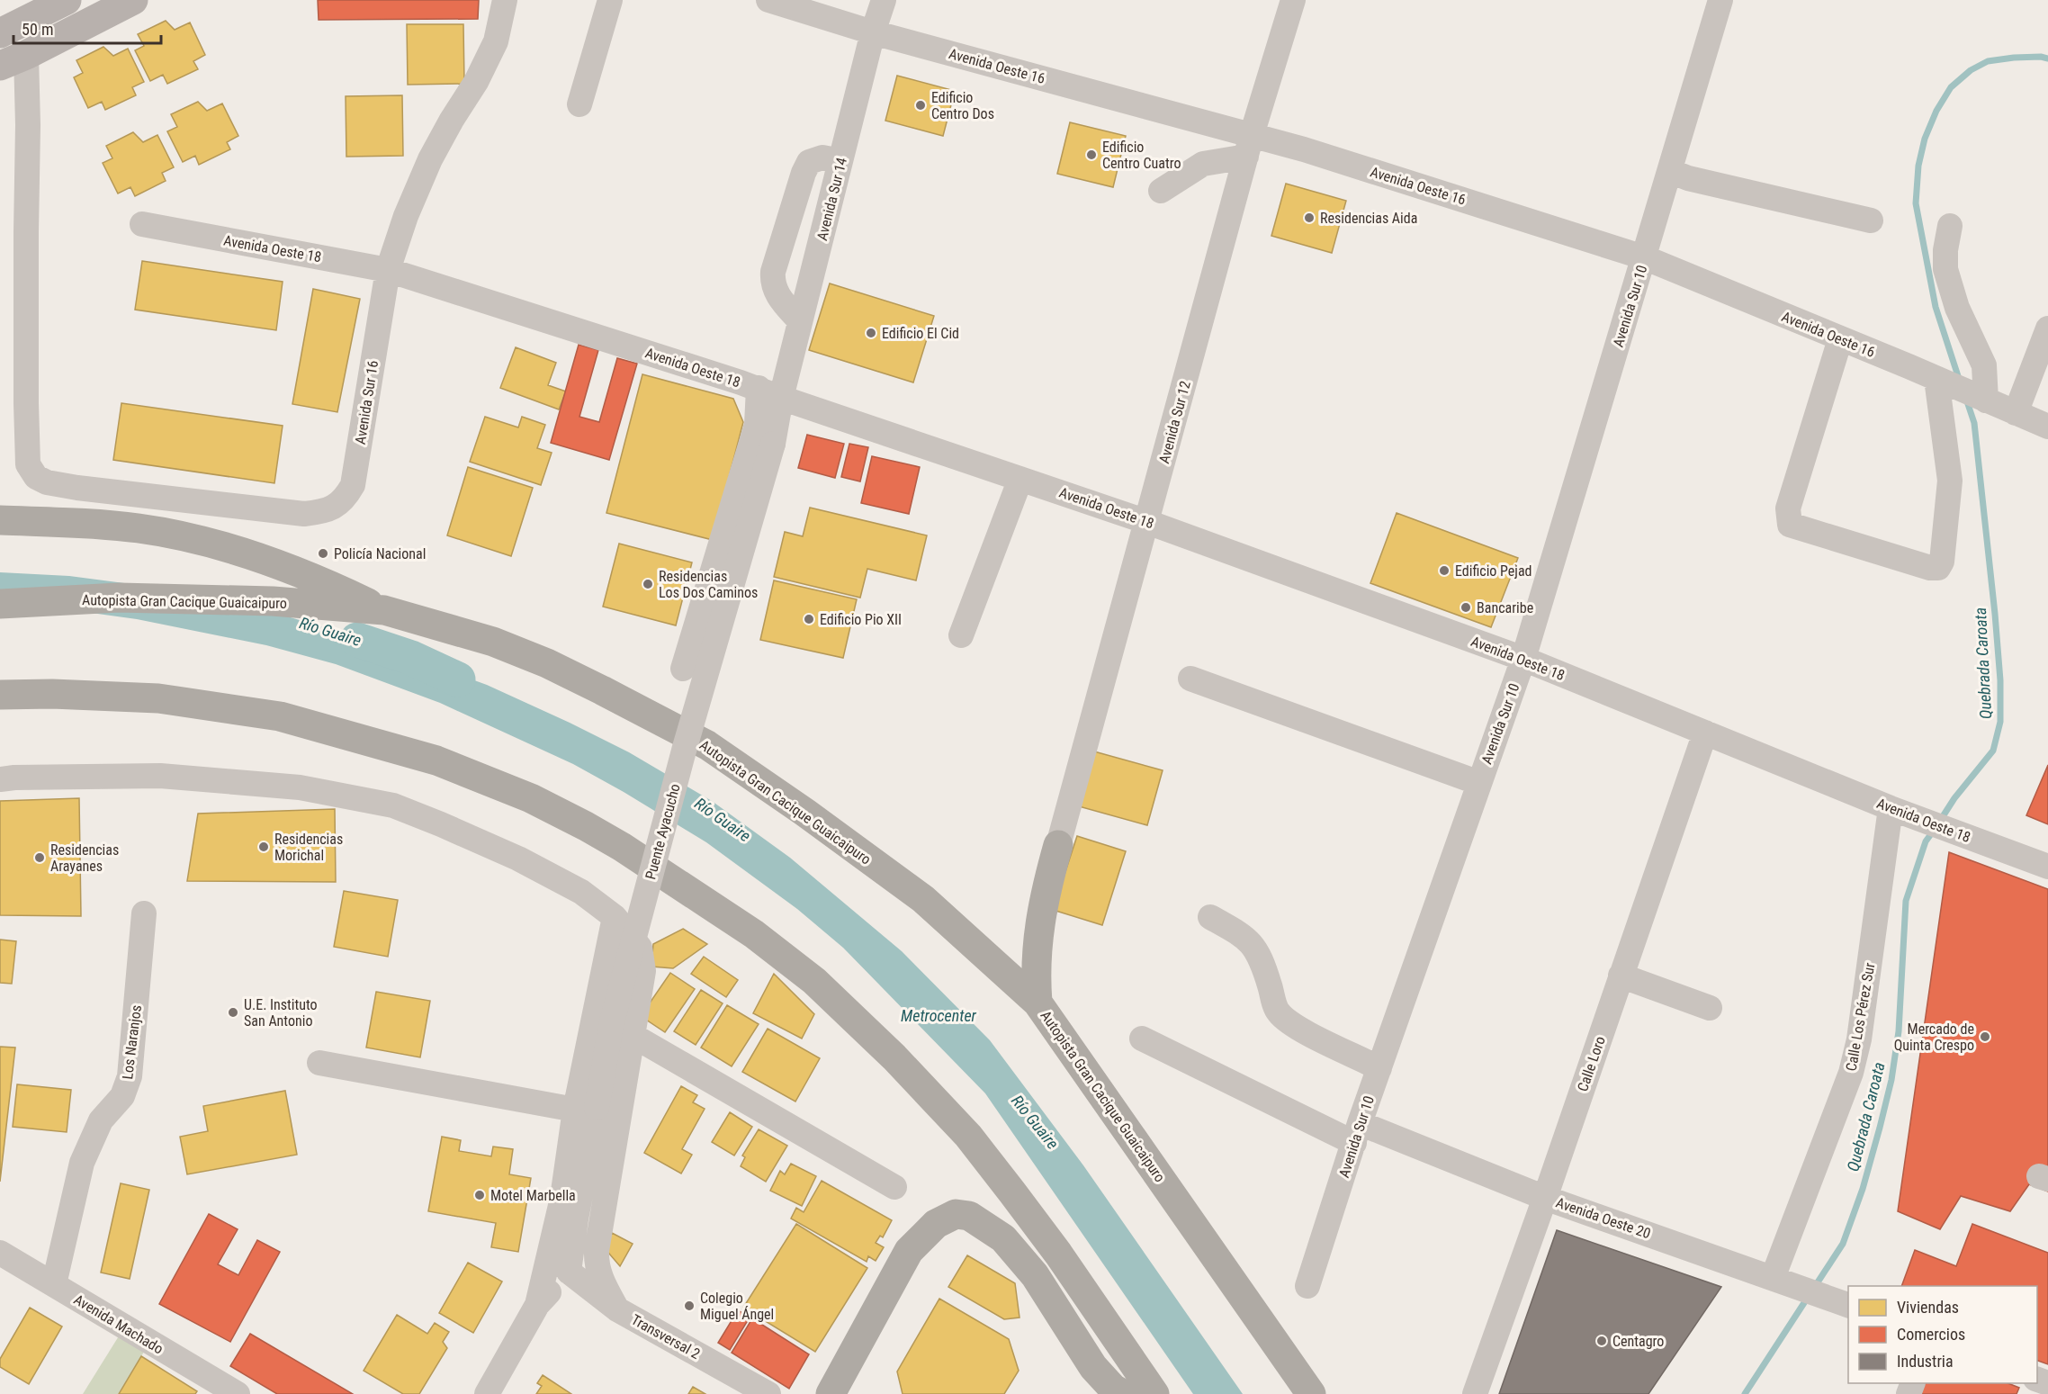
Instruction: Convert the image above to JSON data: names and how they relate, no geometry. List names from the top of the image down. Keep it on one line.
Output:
{"streets":{"highway":["Autopista Gran Cacique Guaicaipuro"],"street":["Avenida Oeste 16","Avenida Sur 14","Avenida Oeste 18","Avenida Sur 10","Avenida Sur 16","Avenida Sur 12","Puente Ayacucho","Calle Los Pérez Sur","Los Naranjos","Calle Loro","Avenida Oeste 20","Avenida Machado","Transversal 2"]},"crossings":[["Avenida Oeste 16","Avenida Sur 14"],["Avenida Oeste 16","Avenida Sur 10"],["Avenida Oeste 16","Avenida Sur 12"],["Avenida Sur 14","Avenida Oeste 18"],["Avenida Sur 14","Puente Ayacucho"],["Avenida Oeste 18","Avenida Sur 10"],["Avenida Oeste 18","Avenida Sur 16"],["Avenida Oeste 18","Avenida Sur 12"],["Avenida Oeste 18","Puente Ayacucho"],["Avenida Oeste 18","Calle Los Pérez Sur"],["Avenida Oeste 18","Calle Loro"],["Avenida Sur 10","Avenida Oeste 20"],["Puente Ayacucho","Transversal 2"],["Calle Los Pérez Sur","Avenida Oeste 20"],["Los Naranjos","Avenida Machado"],["Calle Loro","Avenida Oeste 20"]],"water":["Río Guaire","Quebrada Caroata","Metrocenter"],"places":["Edificio Centro Dos","Edificio Centro Cuatro","Residencias Aida","Edificio El Cid","Policía Nacional","Edificio Pejad","Residencias Los Dos Caminos","Bancaribe","Edificio Pio XII","Residencias Morichal","Residencias Arayanes","U.E. Instituto San Antonio","Mercado de Quinta Crespo","Motel Marbella","Colegio Miguel Ángel","Centagro"],"legend":["Viviendas","Comercios","Industria"],"scale_bar":"50 m"}
